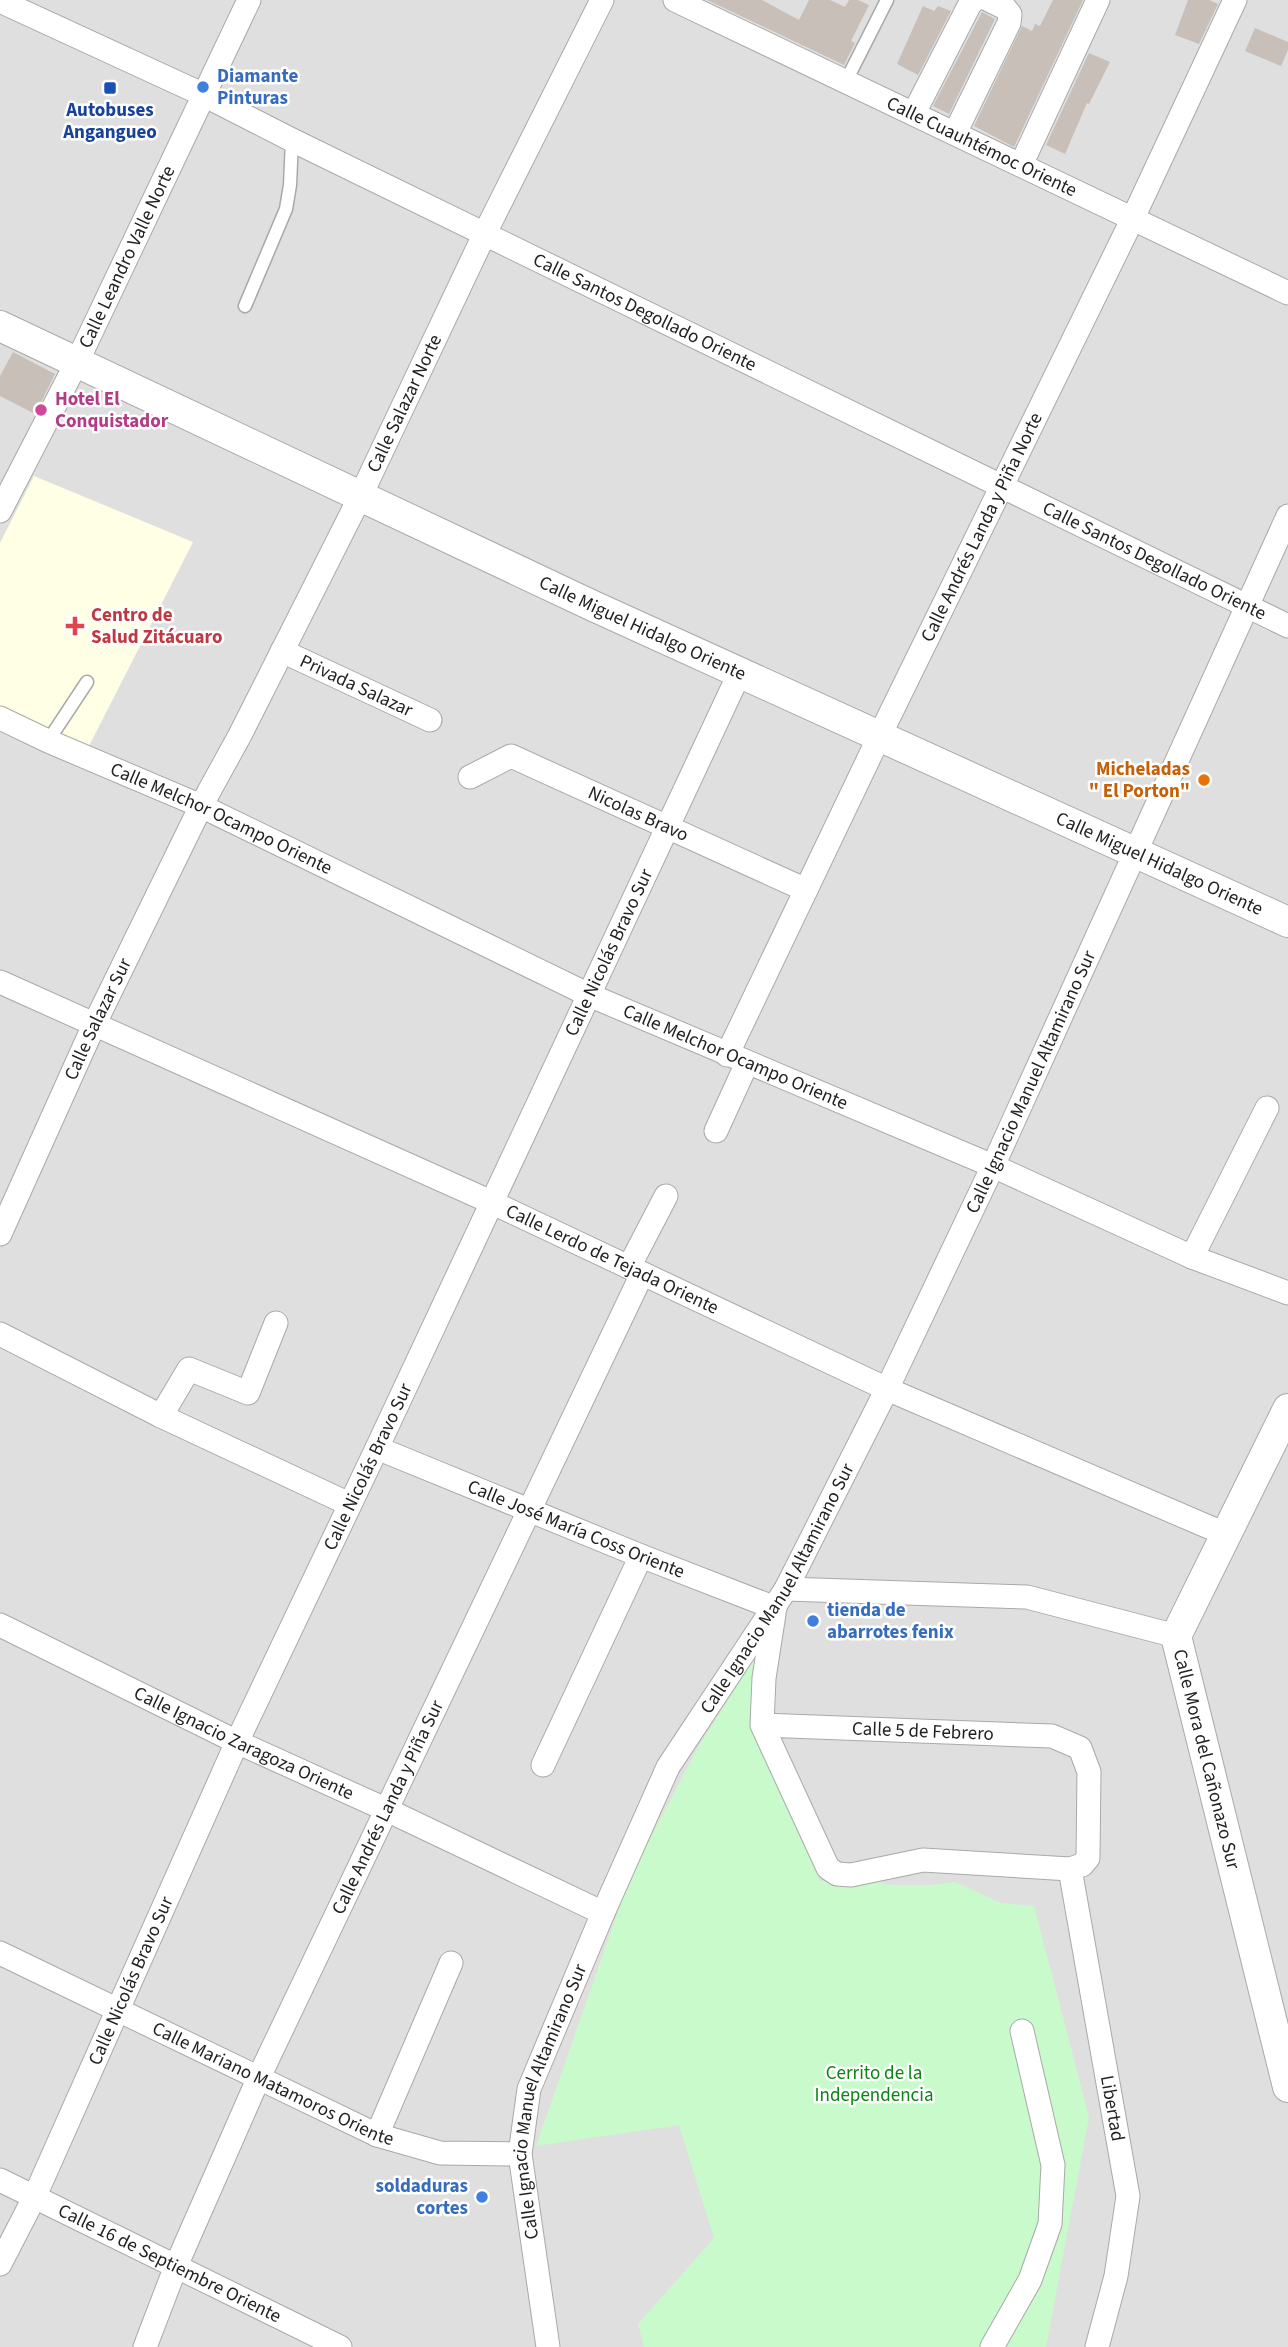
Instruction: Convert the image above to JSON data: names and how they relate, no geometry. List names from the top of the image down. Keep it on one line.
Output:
{"streets":{"street":["Calle Cuauhtémoc Oriente","Calle Leandro Valle Norte","Calle Santos Degollado Oriente","Calle Salazar Norte","Calle Andrés Landa y Piña Norte","Calle Miguel Hidalgo Oriente","Privada Salazar","Nicolas Bravo","Calle Melchor Ocampo Oriente","Calle Nicolás Bravo Sur","Calle Salazar Sur","Calle Ignacio Manuel Altamirano Sur","Calle Lerdo de Tejada Oriente","Calle José María Coss Oriente","Calle 5 de Febrero","Calle Ignacio Zaragoza Oriente","Calle Mora del Cañonazo Sur","Calle Andrés Landa y Piña Sur","Calle Mariano Matamoros Oriente","Libertad","Calle 16 de Septiembre Oriente"]},"crossings":[["Calle Cuauhtémoc Oriente","Calle Andrés Landa y Piña Norte"],["Calle Leandro Valle Norte","Calle Santos Degollado Oriente"],["Calle Leandro Valle Norte","Calle Miguel Hidalgo Oriente"],["Calle Santos Degollado Oriente","Calle Salazar Norte"],["Calle Santos Degollado Oriente","Calle Andrés Landa y Piña Norte"],["Calle Santos Degollado Oriente","Calle Ignacio Manuel Altamirano Sur"],["Calle Salazar Norte","Calle Miguel Hidalgo Oriente"],["Calle Salazar Norte","Privada Salazar"],["Calle Salazar Norte","Calle Melchor Ocampo Oriente"],["Calle Salazar Norte","Calle Salazar Sur"],["Calle Andrés Landa y Piña Norte","Calle Miguel Hidalgo Oriente"],["Calle Andrés Landa y Piña Norte","Nicolas Bravo"],["Calle Andrés Landa y Piña Norte","Calle Melchor Ocampo Oriente"],["Calle Miguel Hidalgo Oriente","Calle Nicolás Bravo Sur"],["Calle Miguel Hidalgo Oriente","Calle Ignacio Manuel Altamirano Sur"],["Nicolas Bravo","Calle Nicolás Bravo Sur"],["Calle Melchor Ocampo Oriente","Calle Nicolás Bravo Sur"],["Calle Melchor Ocampo Oriente","Calle Salazar Sur"],["Calle Melchor Ocampo Oriente","Calle Ignacio Manuel Altamirano Sur"],["Calle Nicolás Bravo Sur","Calle Lerdo de Tejada Oriente"],["Calle Nicolás Bravo Sur","Calle José María Coss Oriente"],["Calle Nicolás Bravo Sur","Calle Ignacio Zaragoza Oriente"],["Calle Nicolás Bravo Sur","Calle Mariano Matamoros Oriente"],["Calle Nicolás Bravo Sur","Calle 16 de Septiembre Oriente"],["Calle Salazar Sur","Calle Lerdo de Tejada Oriente"],["Calle Ignacio Manuel Altamirano Sur","Calle Lerdo de Tejada Oriente"],["Calle Ignacio Manuel Altamirano Sur","Calle José María Coss Oriente"],["Calle Ignacio Manuel Altamirano Sur","Calle Ignacio Zaragoza Oriente"],["Calle Ignacio Manuel Altamirano Sur","Calle Mariano Matamoros Oriente"],["Calle Lerdo de Tejada Oriente","Calle Mora del Cañonazo Sur"],["Calle Lerdo de Tejada Oriente","Calle Andrés Landa y Piña Sur"],["Calle José María Coss Oriente","Calle Mora del Cañonazo Sur"],["Calle José María Coss Oriente","Calle Andrés Landa y Piña Sur"],["Calle 5 de Febrero","Libertad"],["Calle Ignacio Zaragoza Oriente","Calle Andrés Landa y Piña Sur"],["Calle Andrés Landa y Piña Sur","Calle Mariano Matamoros Oriente"],["Calle Andrés Landa y Piña Sur","Calle 16 de Septiembre Oriente"]],"parks":["Cerrito de la Independencia"],"places":{"other":["Diamante Pinturas","Hotel El Conquistador","Micheladas \" El Porton\"","tienda de abarrotes fenix","soldaduras cortes"],"transit":["Autobuses Angangueo"],"health":["Centro de Salud Zitácuaro"]}}
